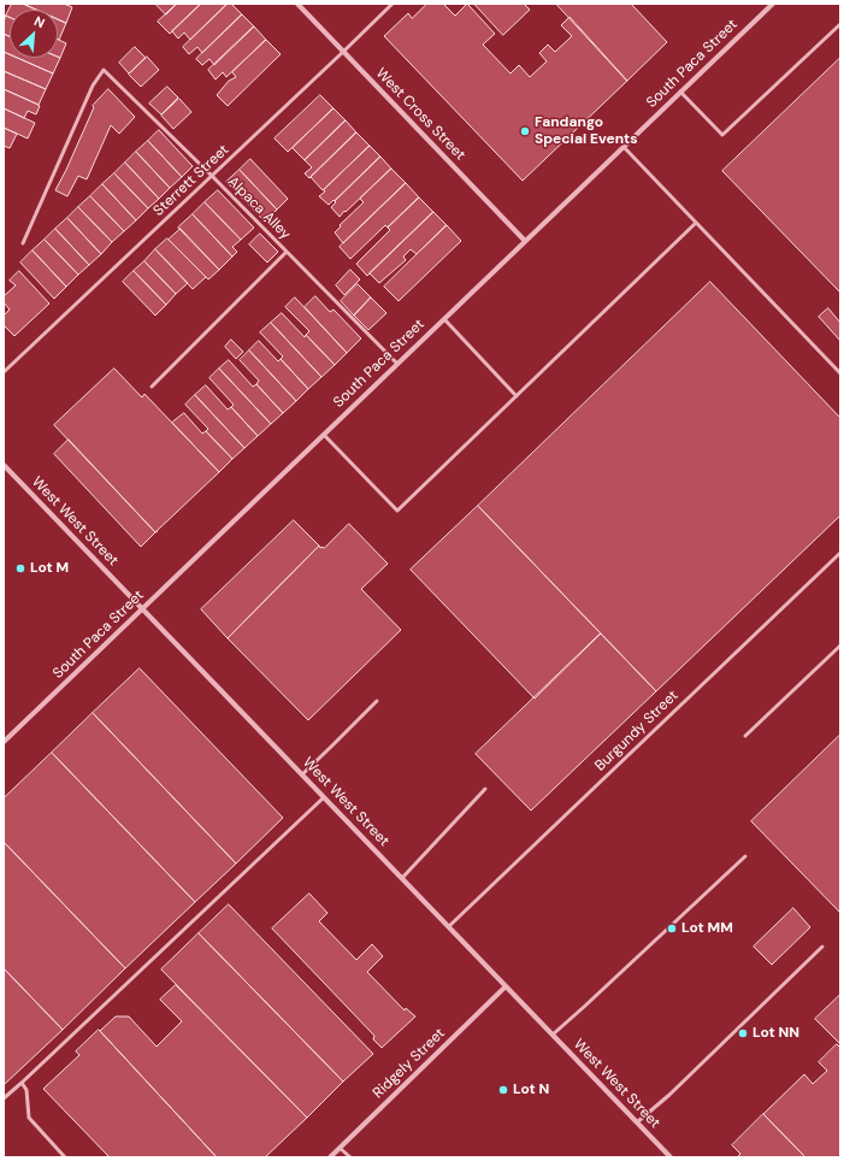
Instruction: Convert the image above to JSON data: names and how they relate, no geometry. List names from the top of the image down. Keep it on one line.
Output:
{"streets":{"street":["South Paca Street","West Cross Street","West West Street","Ridgely Street"],"lane":["Sterrett Street","Alpaca Alley","Burgundy Street"]},"crossings":[["South Paca Street","West Cross Street"],["South Paca Street","Alpaca Alley"],["South Paca Street","West West Street"],["West Cross Street","Sterrett Street"],["Sterrett Street","Alpaca Alley"],["West West Street","Burgundy Street"],["West West Street","Ridgely Street"]],"places":["Fandango Special Events","Lot M","Lot MM","Lot NN","Lot N"],"north":"top right"}
